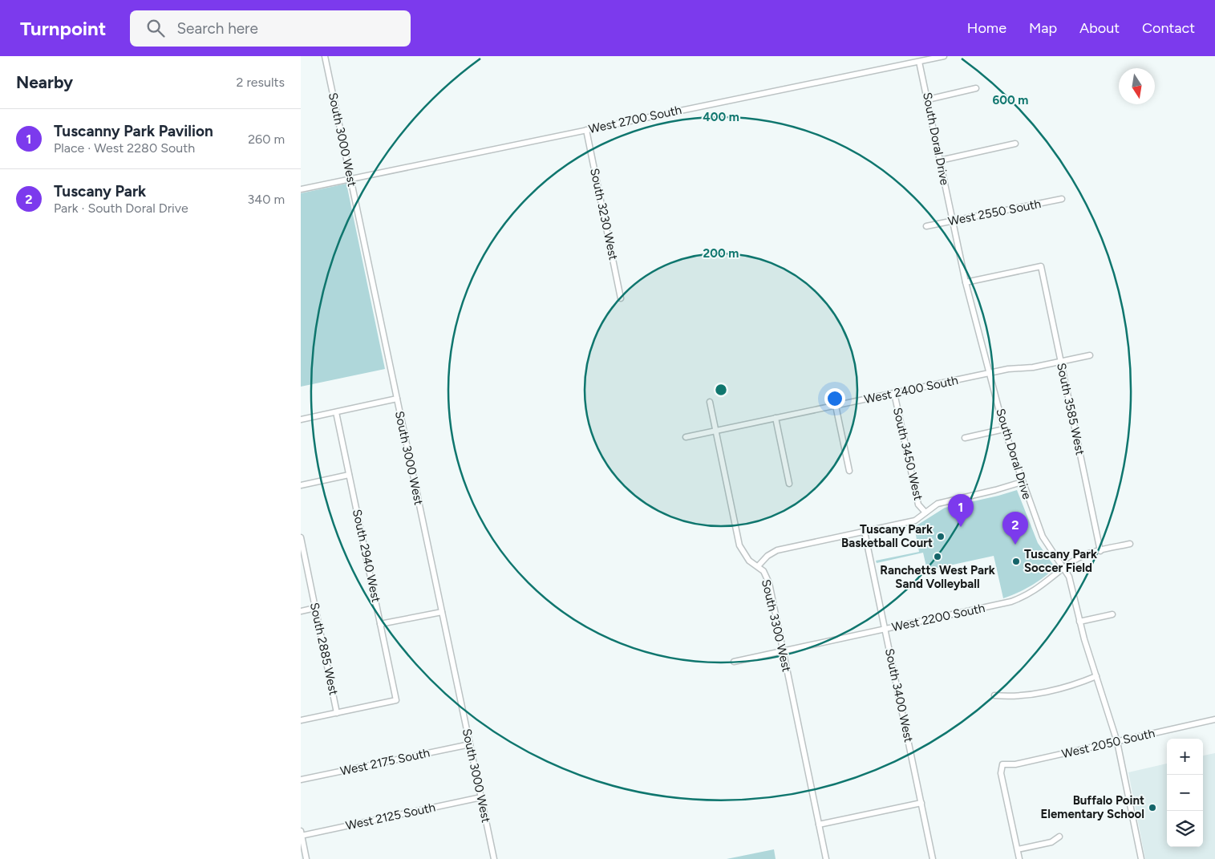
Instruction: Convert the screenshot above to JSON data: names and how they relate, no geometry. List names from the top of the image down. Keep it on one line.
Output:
{"streets":{"street":["West 2700 South","South Doral Drive","South 3000 West","West 2550 South","South 3230 West","West 2400 South","South 3585 West","South 3450 West","South 2940 West","West 2200 South","South 3300 West","South 2885 West","South 3400 West","West 2050 South","West 2175 South","West 2125 South"]},"crossings":[["West 2700 South","South Doral Drive"],["West 2700 South","South 3000 West"],["West 2700 South","South 3230 West"],["South Doral Drive","West 2550 South"],["South Doral Drive","West 2400 South"],["South Doral Drive","South 3585 West"],["South Doral Drive","West 2200 South"],["South Doral Drive","West 2050 South"],["South 3000 West","West 2175 South"],["South 3000 West","West 2125 South"],["West 2400 South","South 3585 West"],["West 2400 South","South 3450 West"],["West 2400 South","South 3300 West"],["South 3585 West","West 2200 South"],["South 2940 West","South 2885 West"],["West 2200 South","South 3300 West"],["West 2200 South","South 3400 West"]],"places":["Tuscany Park Basketball Court","Ranchetts West Park Sand Volleyball","Tuscany Park Soccer Field","Buffalo Point Elementary School"],"north":"bottom","page":{"header":"Turnpoint","search":"Search here","nav":["Home","Map","About","Contact"],"heading":["Nearby","2 results"],"list":[{"mark":"1","name":"Tuscanny Park Pavilion","note":"Place · West 2280 South","value":"260 m"},{"mark":"2","name":"Tuscany Park","note":"Park · South Doral Drive","value":"340 m"}],"pins":["1","2"],"map_buttons":["+","−"]},"rings":["600 m","400 m","200 m"]}
